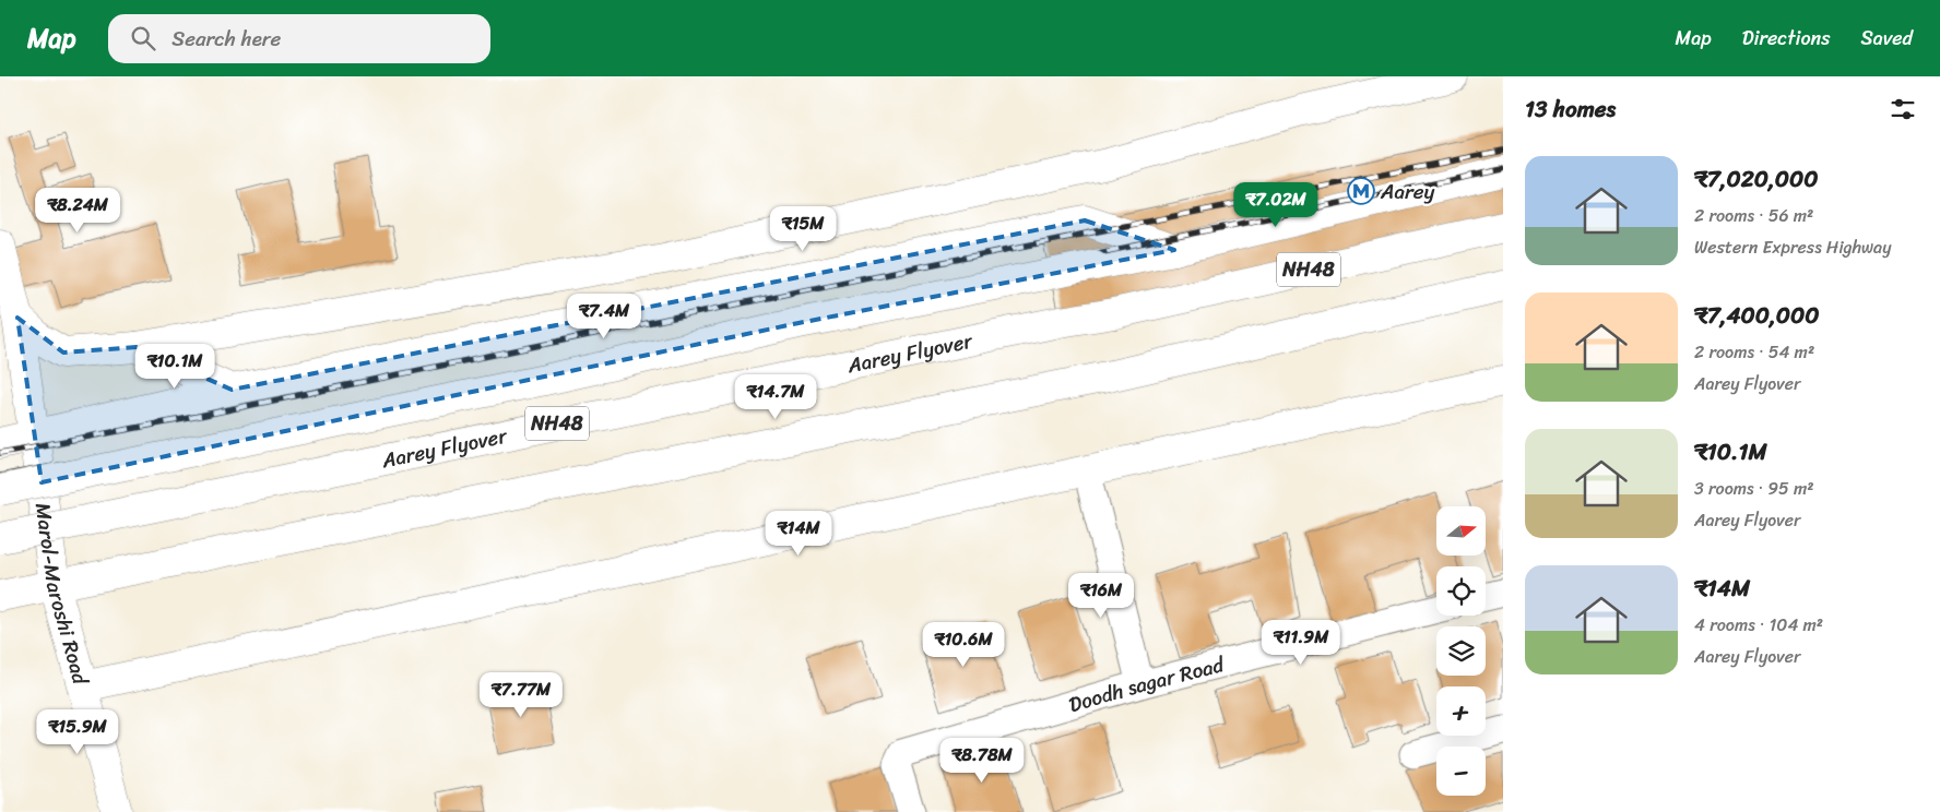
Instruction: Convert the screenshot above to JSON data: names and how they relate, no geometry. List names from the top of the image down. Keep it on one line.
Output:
{"streets":{"main road":["NH48","Aarey Flyover","Marol-Maroshi Road"],"street":["Doodh sagar Road"]},"places":{"metro station":["Aarey"]},"north":"right","page":{"header":"Map","search":"Search here","nav":["Map","Directions","Saved"],"heading":"13 homes","list":[{"name":"₹7,020,000","note":"2 rooms · 56 m² · Western Express Highway"},{"name":"₹7,400,000","note":"2 rooms · 54 m² · Aarey Flyover"},{"name":"₹10.1M","note":"3 rooms · 95 m² · Aarey Flyover"},{"name":"₹14M","note":"4 rooms · 104 m² · Aarey Flyover"}],"price":["₹7.02M","₹8.24M","₹15M","₹7.4M","₹10.1M","₹14.7M","₹14M","₹16M","₹11.9M","₹10.6M","₹7.77M","₹15.9M","₹8.78M"],"map_buttons":["+","−"]}}
